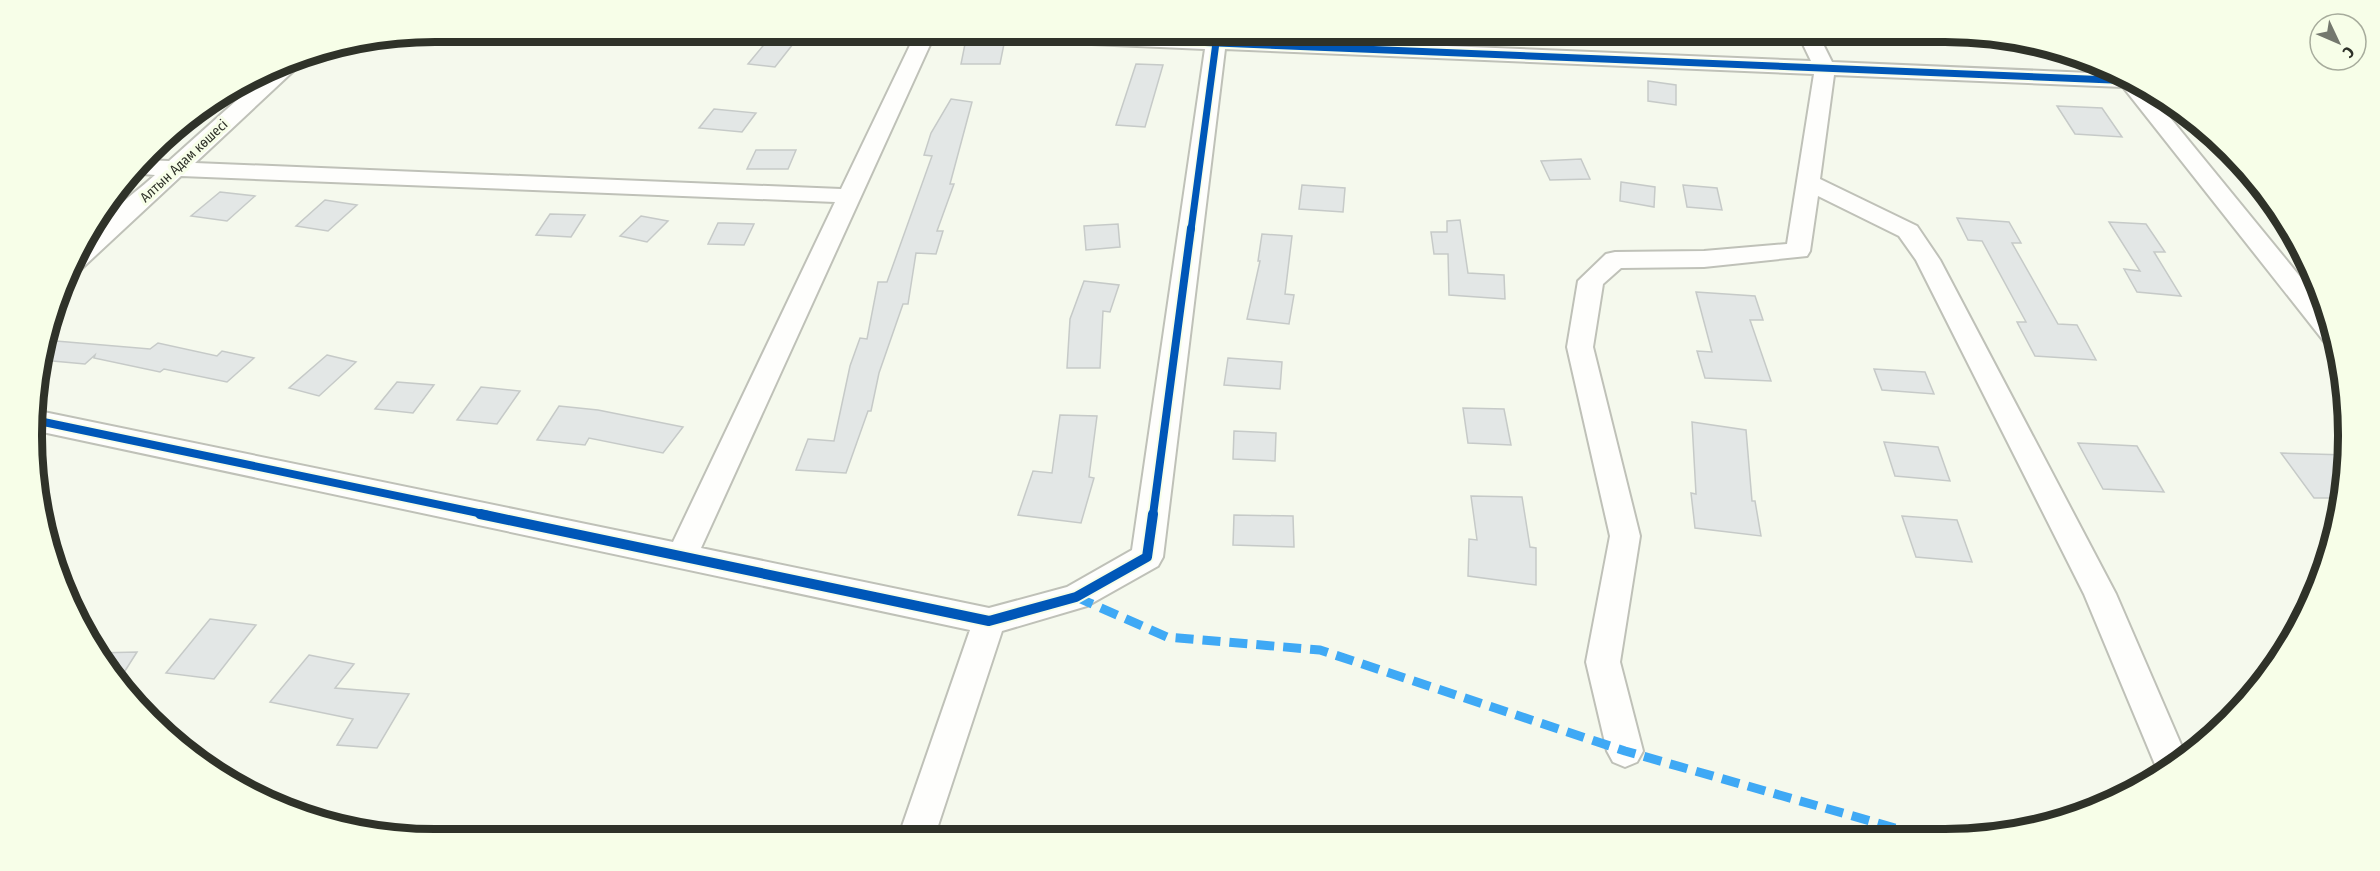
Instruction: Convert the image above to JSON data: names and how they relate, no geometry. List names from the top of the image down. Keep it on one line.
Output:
{"streets":{"street":["Алтын Адам көшесі"]},"north":"bottom right"}
